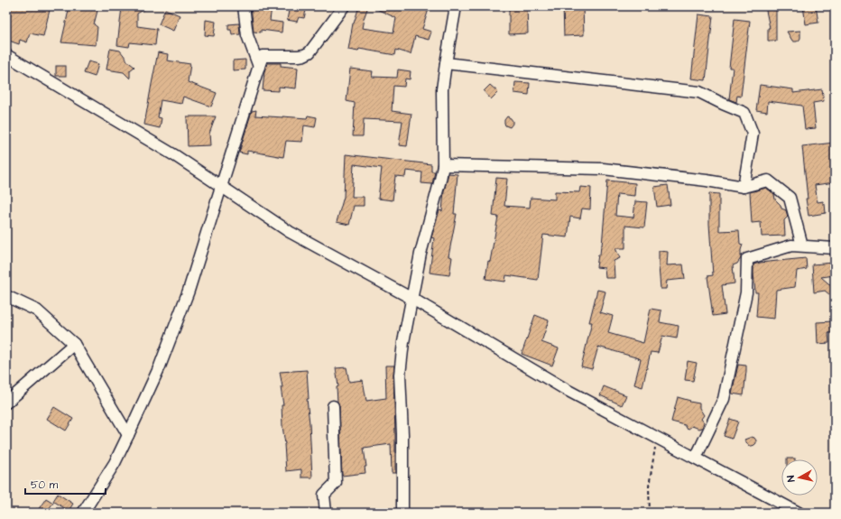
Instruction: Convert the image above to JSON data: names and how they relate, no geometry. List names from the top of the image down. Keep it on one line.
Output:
{"scale_bar":"50 m","north":"left"}
